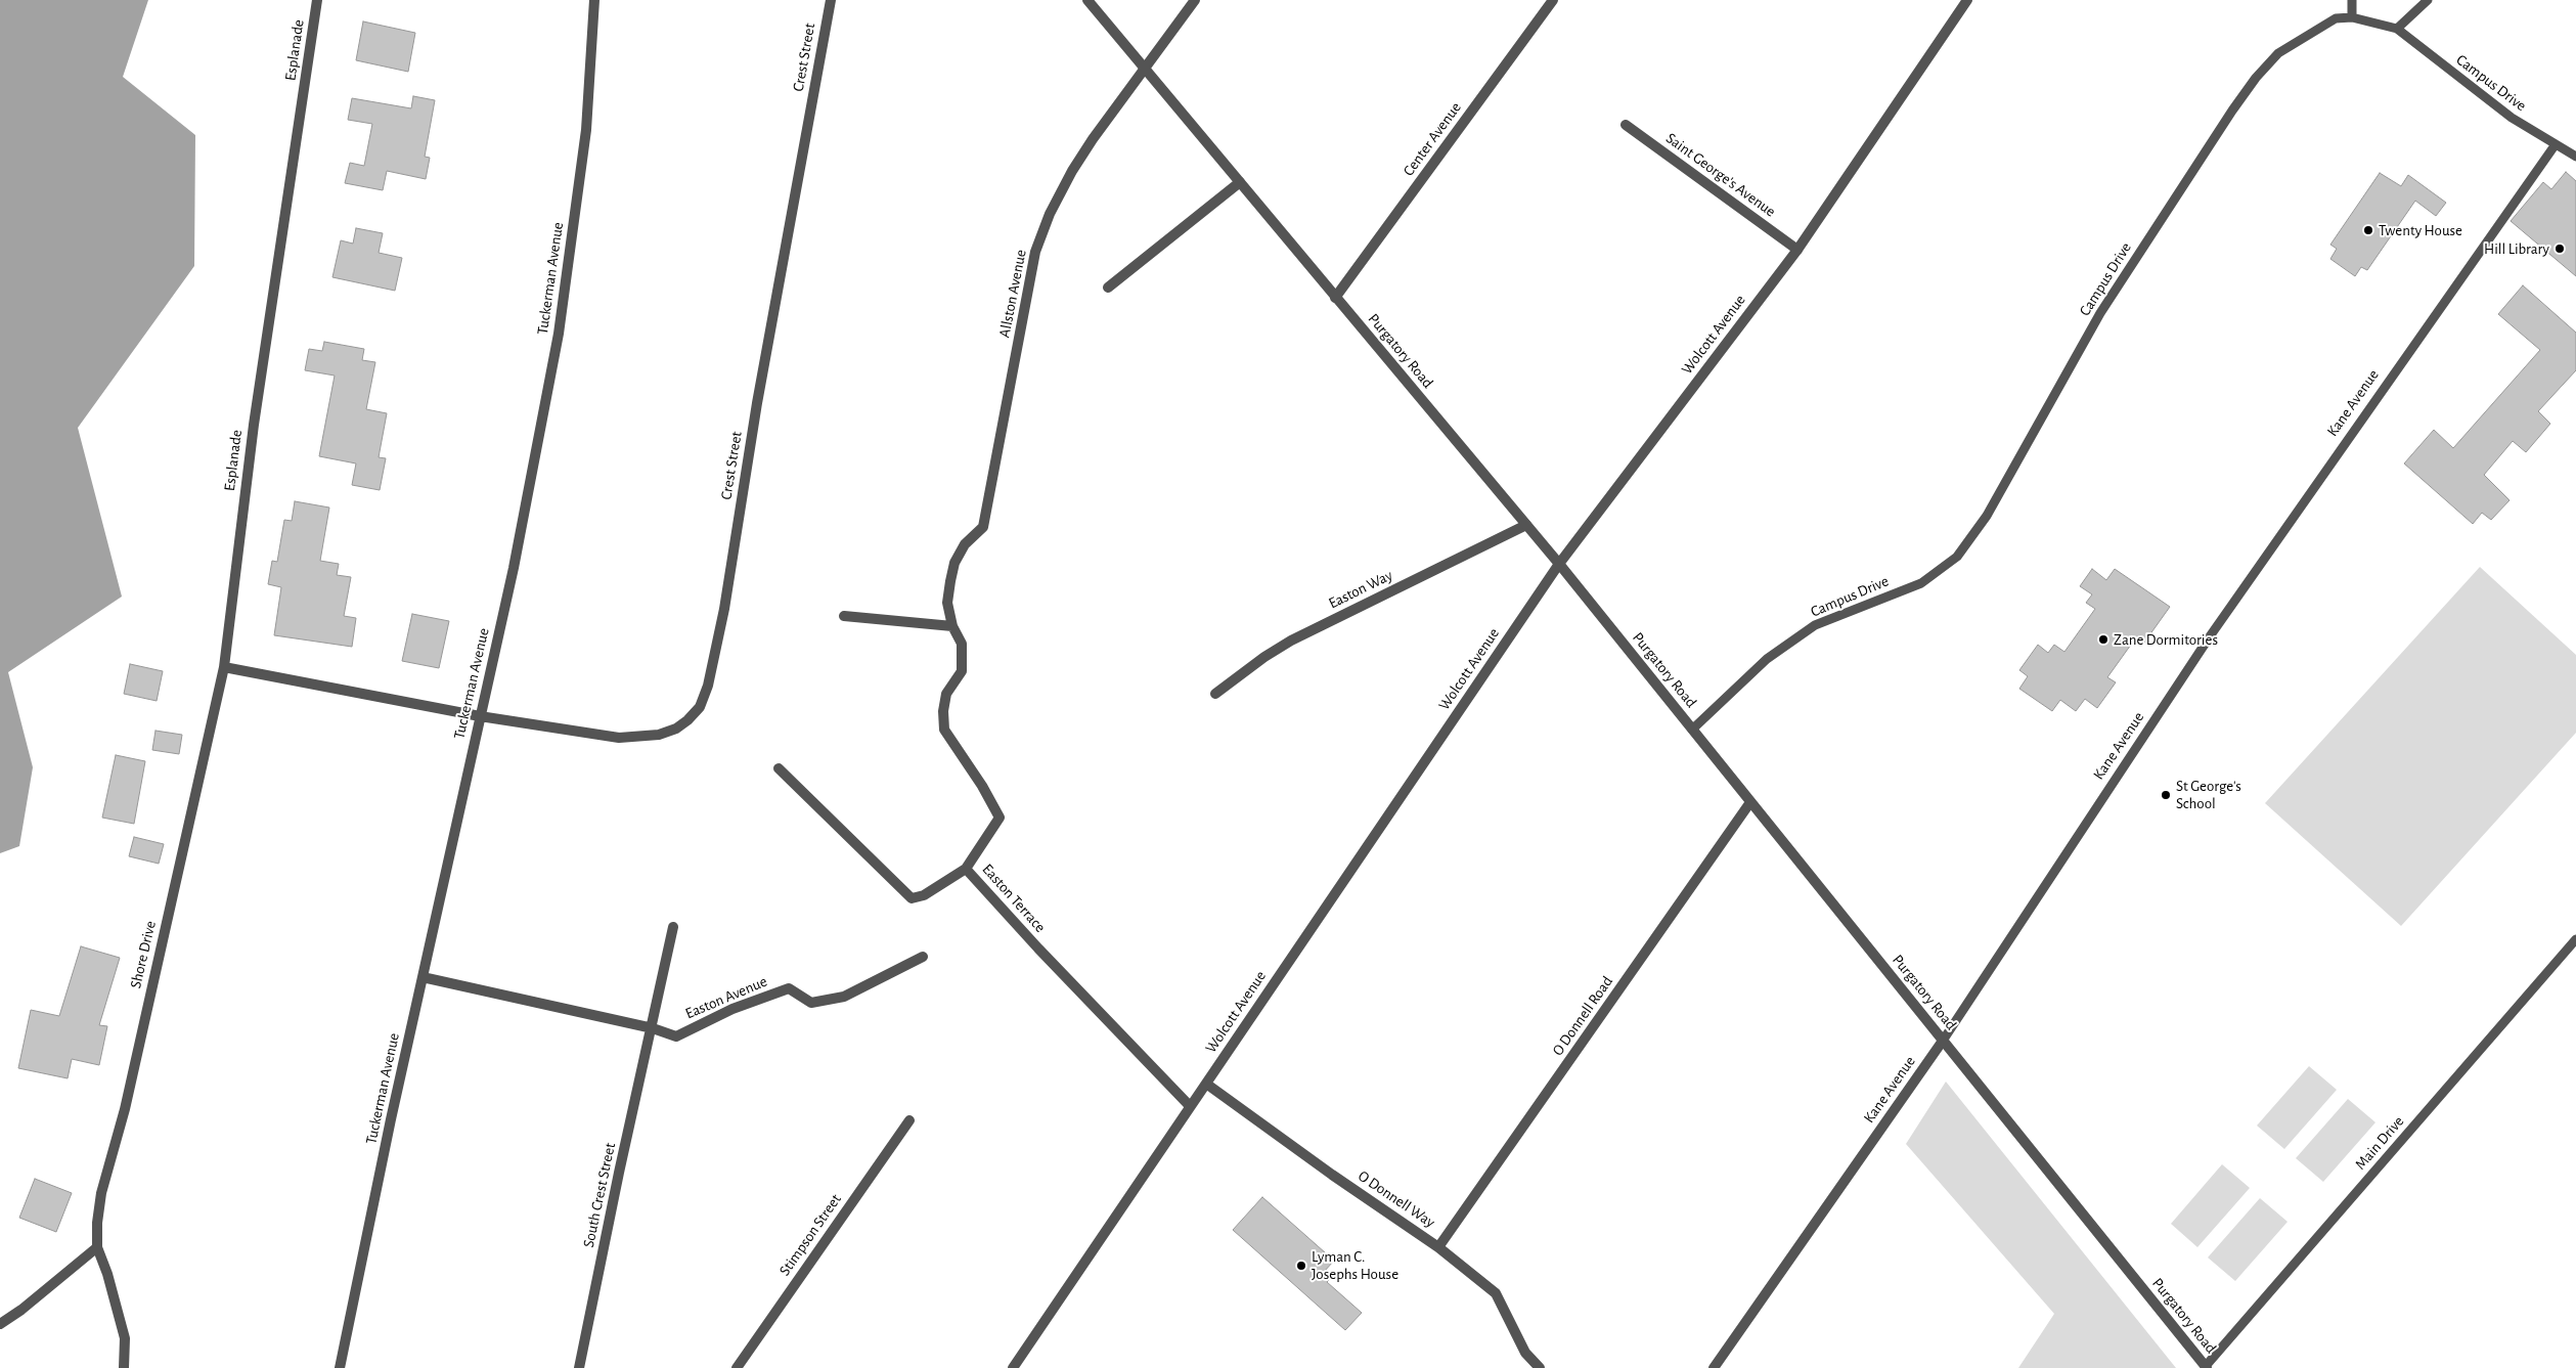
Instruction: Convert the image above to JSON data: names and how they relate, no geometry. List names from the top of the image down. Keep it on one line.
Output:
{"streets":{"street":["Esplanade","Crest Street","Center Avenue","Saint George's Avenue","Tuckerman Avenue","Allston Avenue","Wolcott Avenue","Purgatory Road","Kane Avenue","Easton Way","Easton Terrace","Shore Drive","Easton Avenue","O Donnell Road","South Crest Street","O Donnell Way","Stimpson Street"],"lane":["Campus Drive","Main Drive"]},"crossings":[["Esplanade","Shore Drive"],["Crest Street","Tuckerman Avenue"],["Campus Drive","Purgatory Road"],["Campus Drive","Kane Avenue"],["Center Avenue","Purgatory Road"],["Saint George's Avenue","Wolcott Avenue"],["Allston Avenue","Purgatory Road"],["Allston Avenue","Easton Terrace"],["Wolcott Avenue","Purgatory Road"],["Wolcott Avenue","Easton Terrace"],["Wolcott Avenue","O Donnell Way"],["Purgatory Road","Kane Avenue"],["Purgatory Road","Easton Way"],["Purgatory Road","O Donnell Road"],["Purgatory Road","Main Drive"],["Easton Avenue","South Crest Street"],["O Donnell Road","O Donnell Way"]],"places":["Twenty House","Hill Library","Zane Dormitories","St George's School","Lyman C. Josephs House"]}
